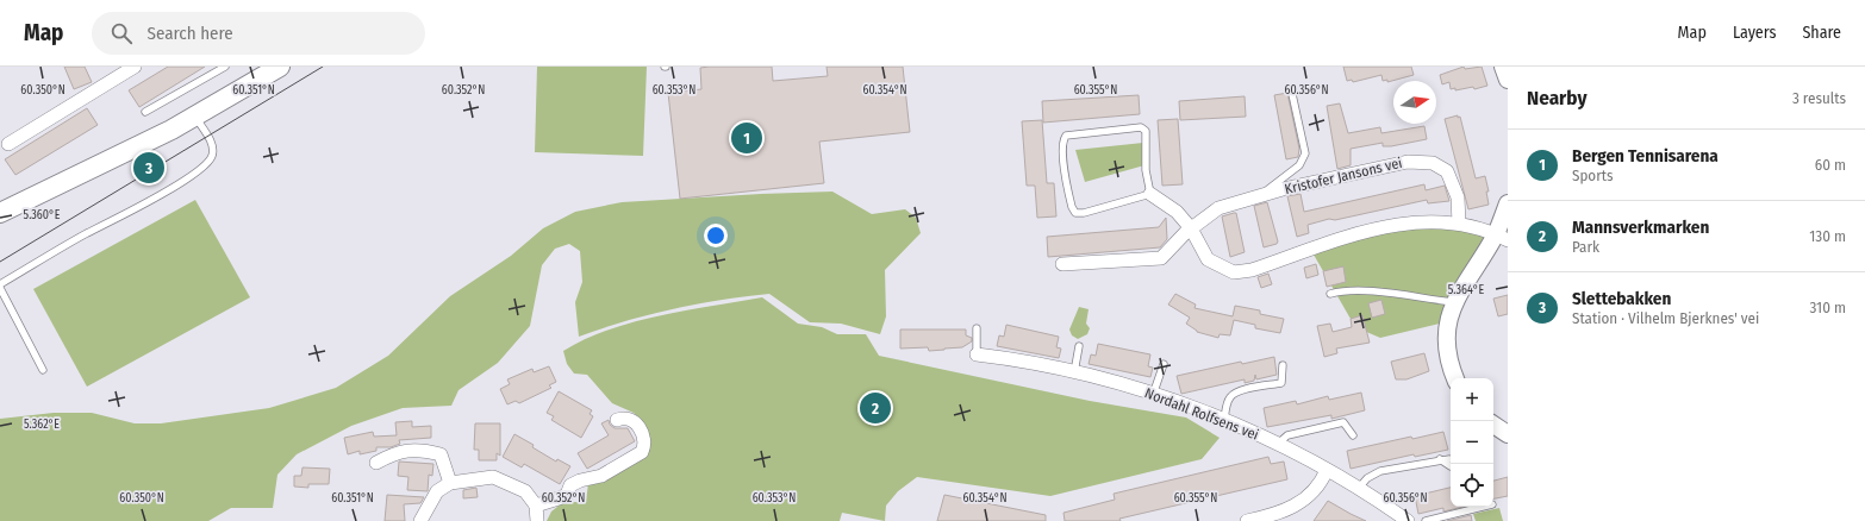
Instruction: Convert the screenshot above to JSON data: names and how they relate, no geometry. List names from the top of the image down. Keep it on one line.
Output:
{"streets":{"street":["Kristofer Jansons vei","Nordahl Rolfsens vei"]},"north":"right","page":{"header":"Map","search":"Search here","nav":["Map","Layers","Share"],"heading":["Nearby","3 results"],"pins":["1","3","2"],"list":[{"mark":"1","name":"Bergen Tennisarena","note":"Sports","value":"60 m"},{"mark":"2","name":"Mannsverkmarken","note":"Park","value":"130 m"},{"mark":"3","name":"Slettebakken","note":"Station · Vilhelm Bjerknes' vei","value":"310 m"}],"map_buttons":["+","−"]},"coordinates":["60.350°N","60.351°N","60.352°N","60.353°N","60.354°N","60.355°N","60.356°N","5.360°E","5.364°E","5.362°E"]}
